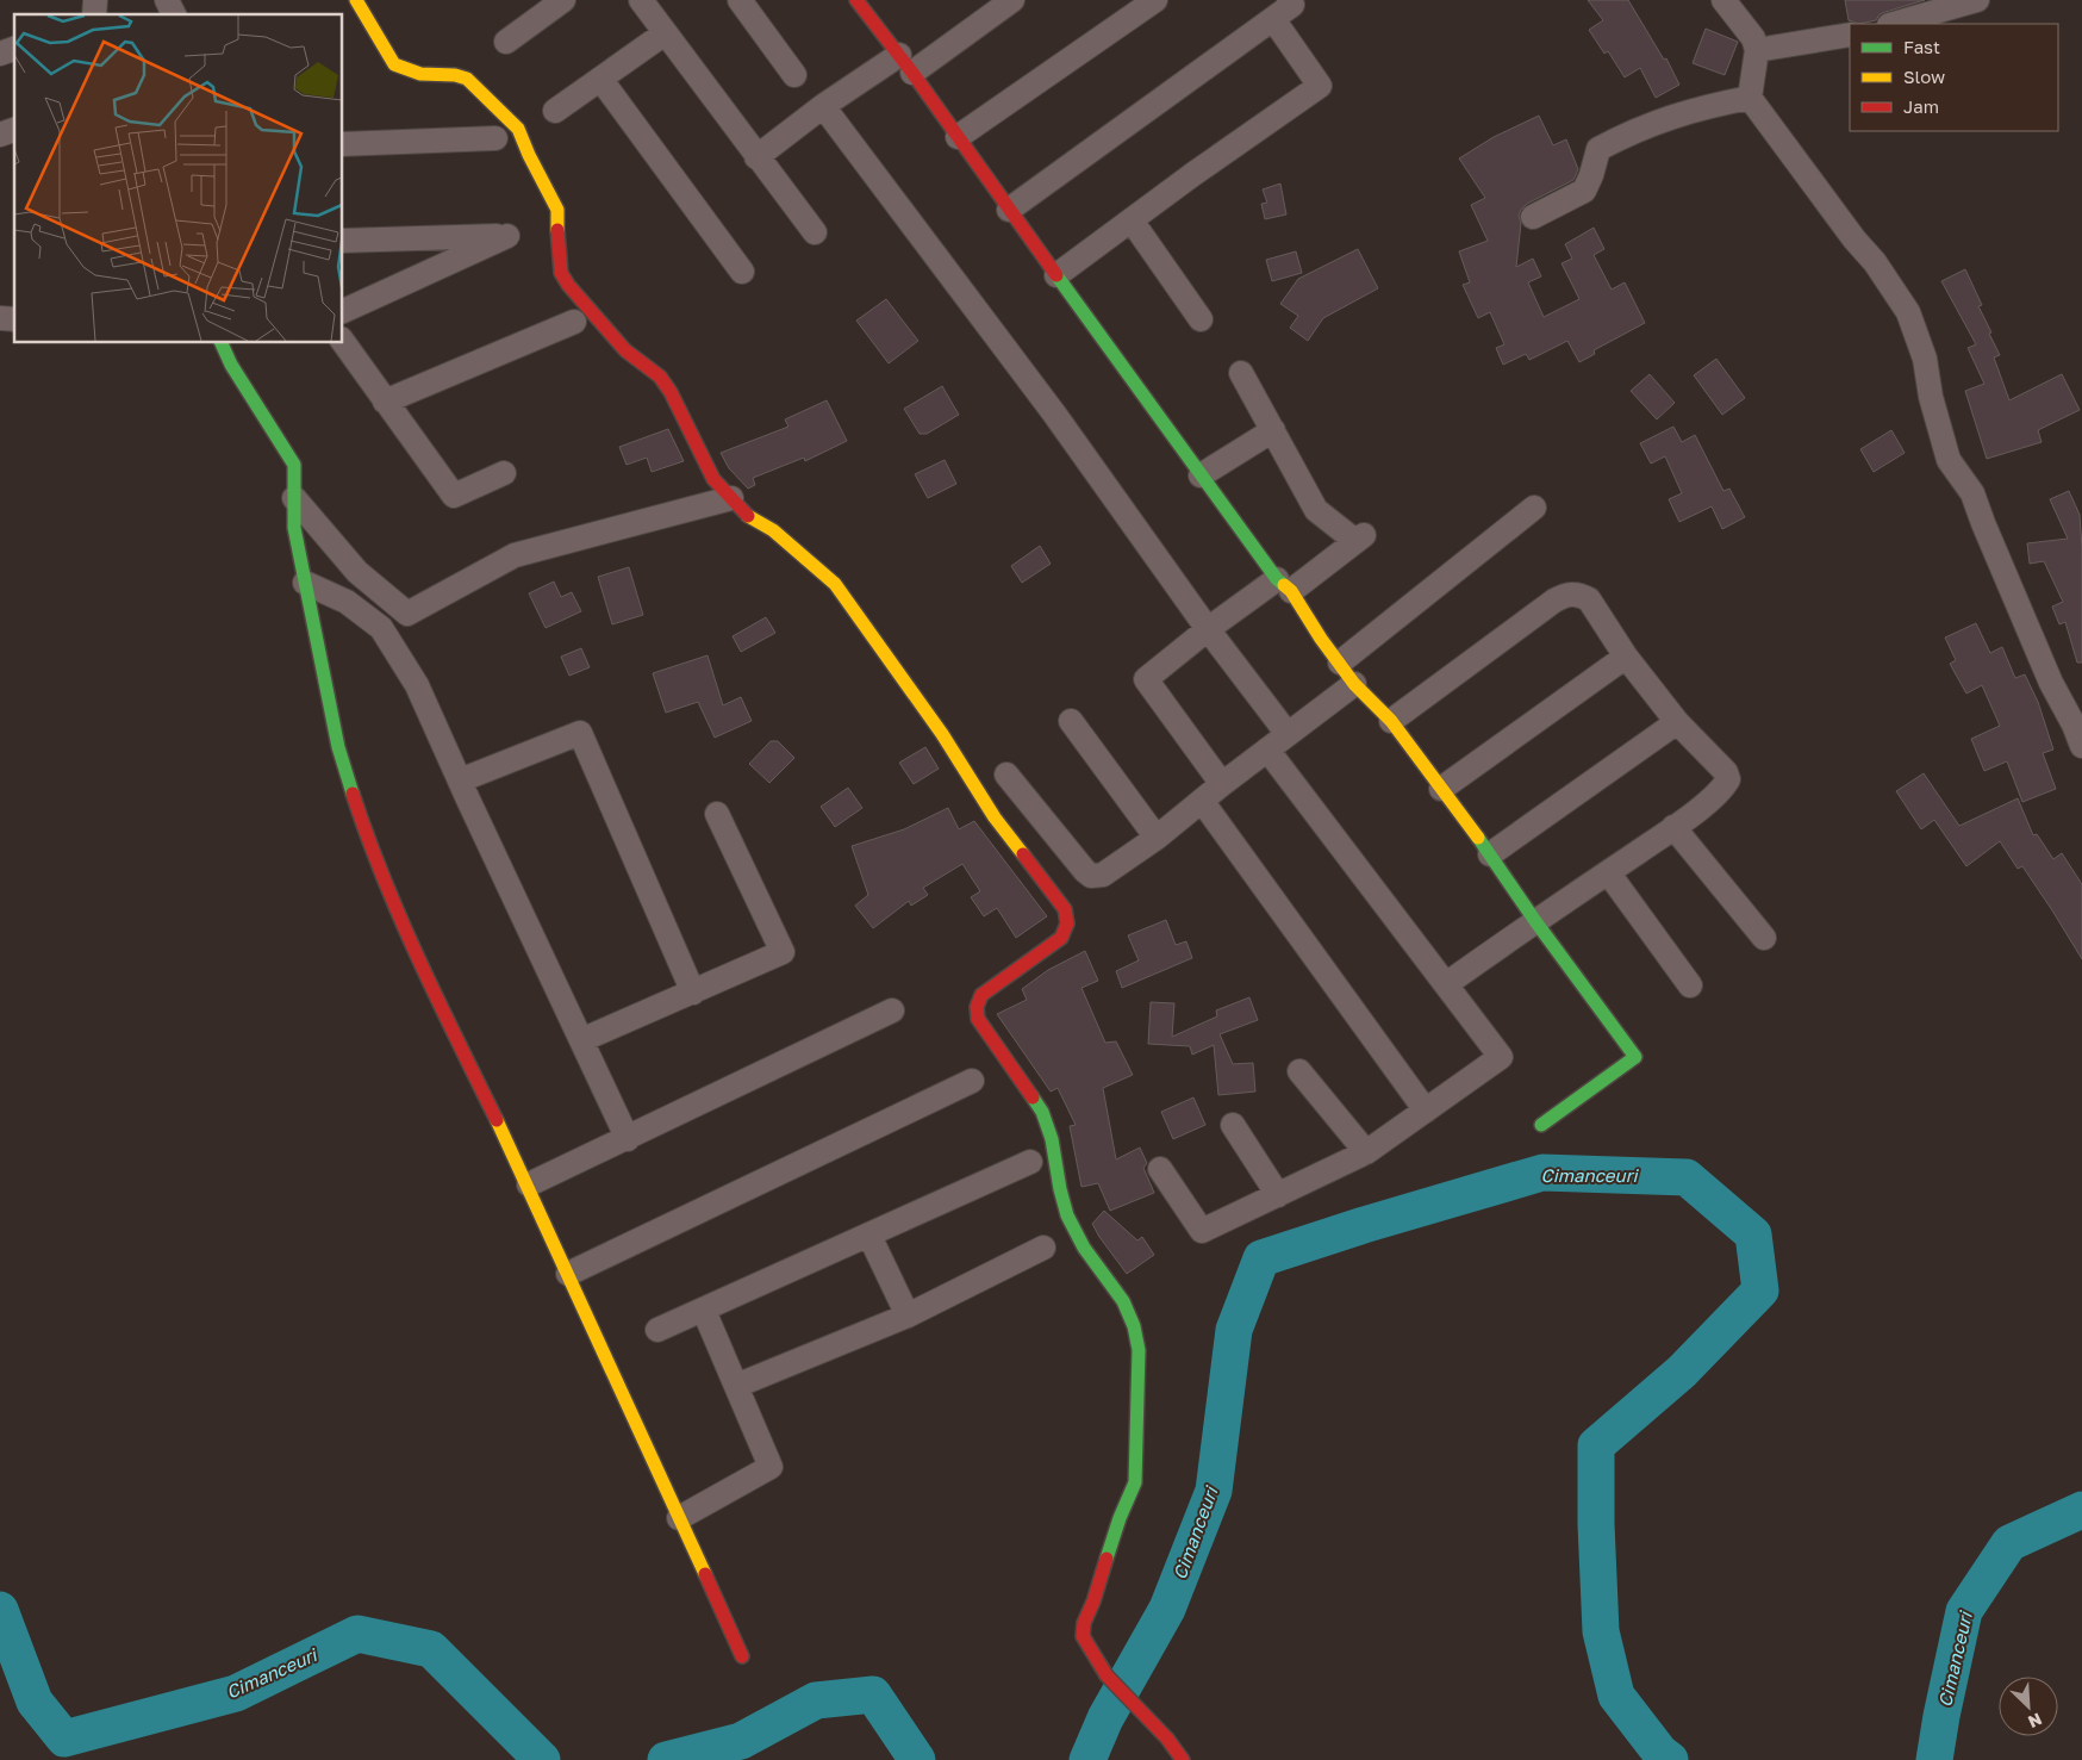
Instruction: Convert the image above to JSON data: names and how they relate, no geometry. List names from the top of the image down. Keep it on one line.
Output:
{"water":["Cimanceuri"],"legend":["Fast","Slow","Jam"],"north":"bottom right"}
